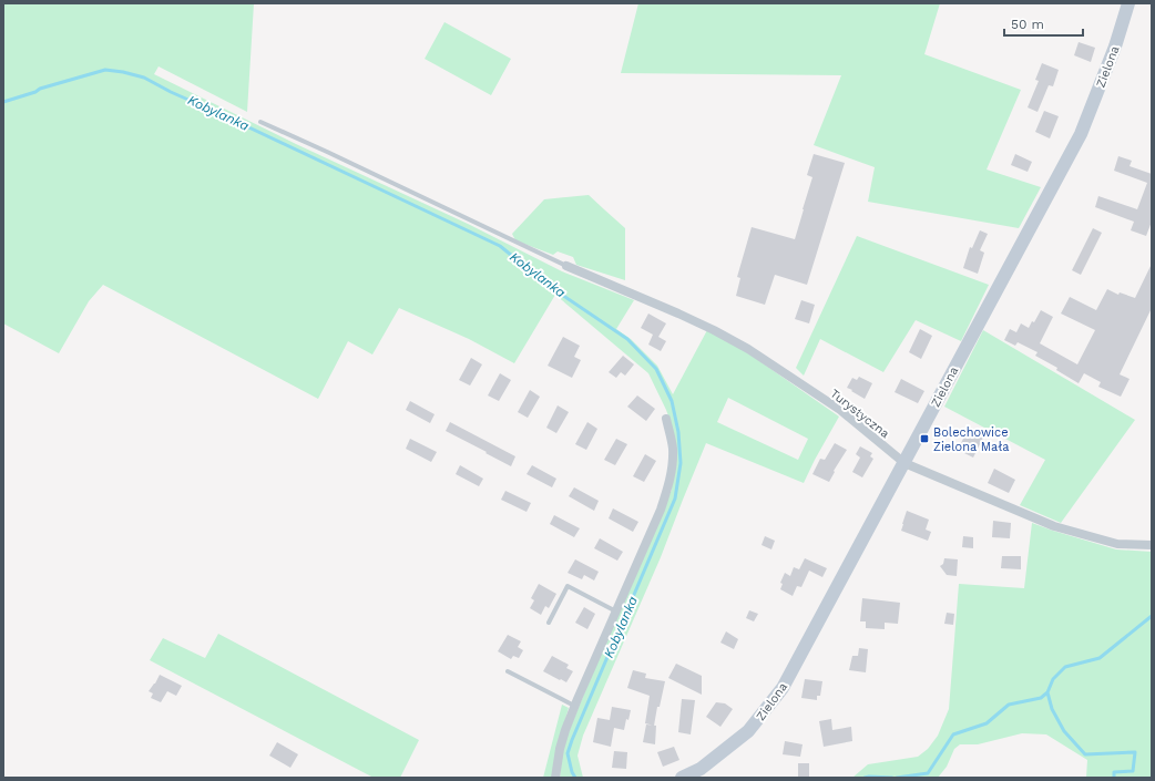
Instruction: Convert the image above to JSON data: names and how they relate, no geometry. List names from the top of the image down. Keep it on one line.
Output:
{"streets":{"street":["Zielona","Turystyczna"]},"crossings":[["Zielona","Turystyczna"]],"water":["Kobylanka"],"places":{"transit":["Bolechowice Zielona Mała"]},"scale_bar":"50 m"}
